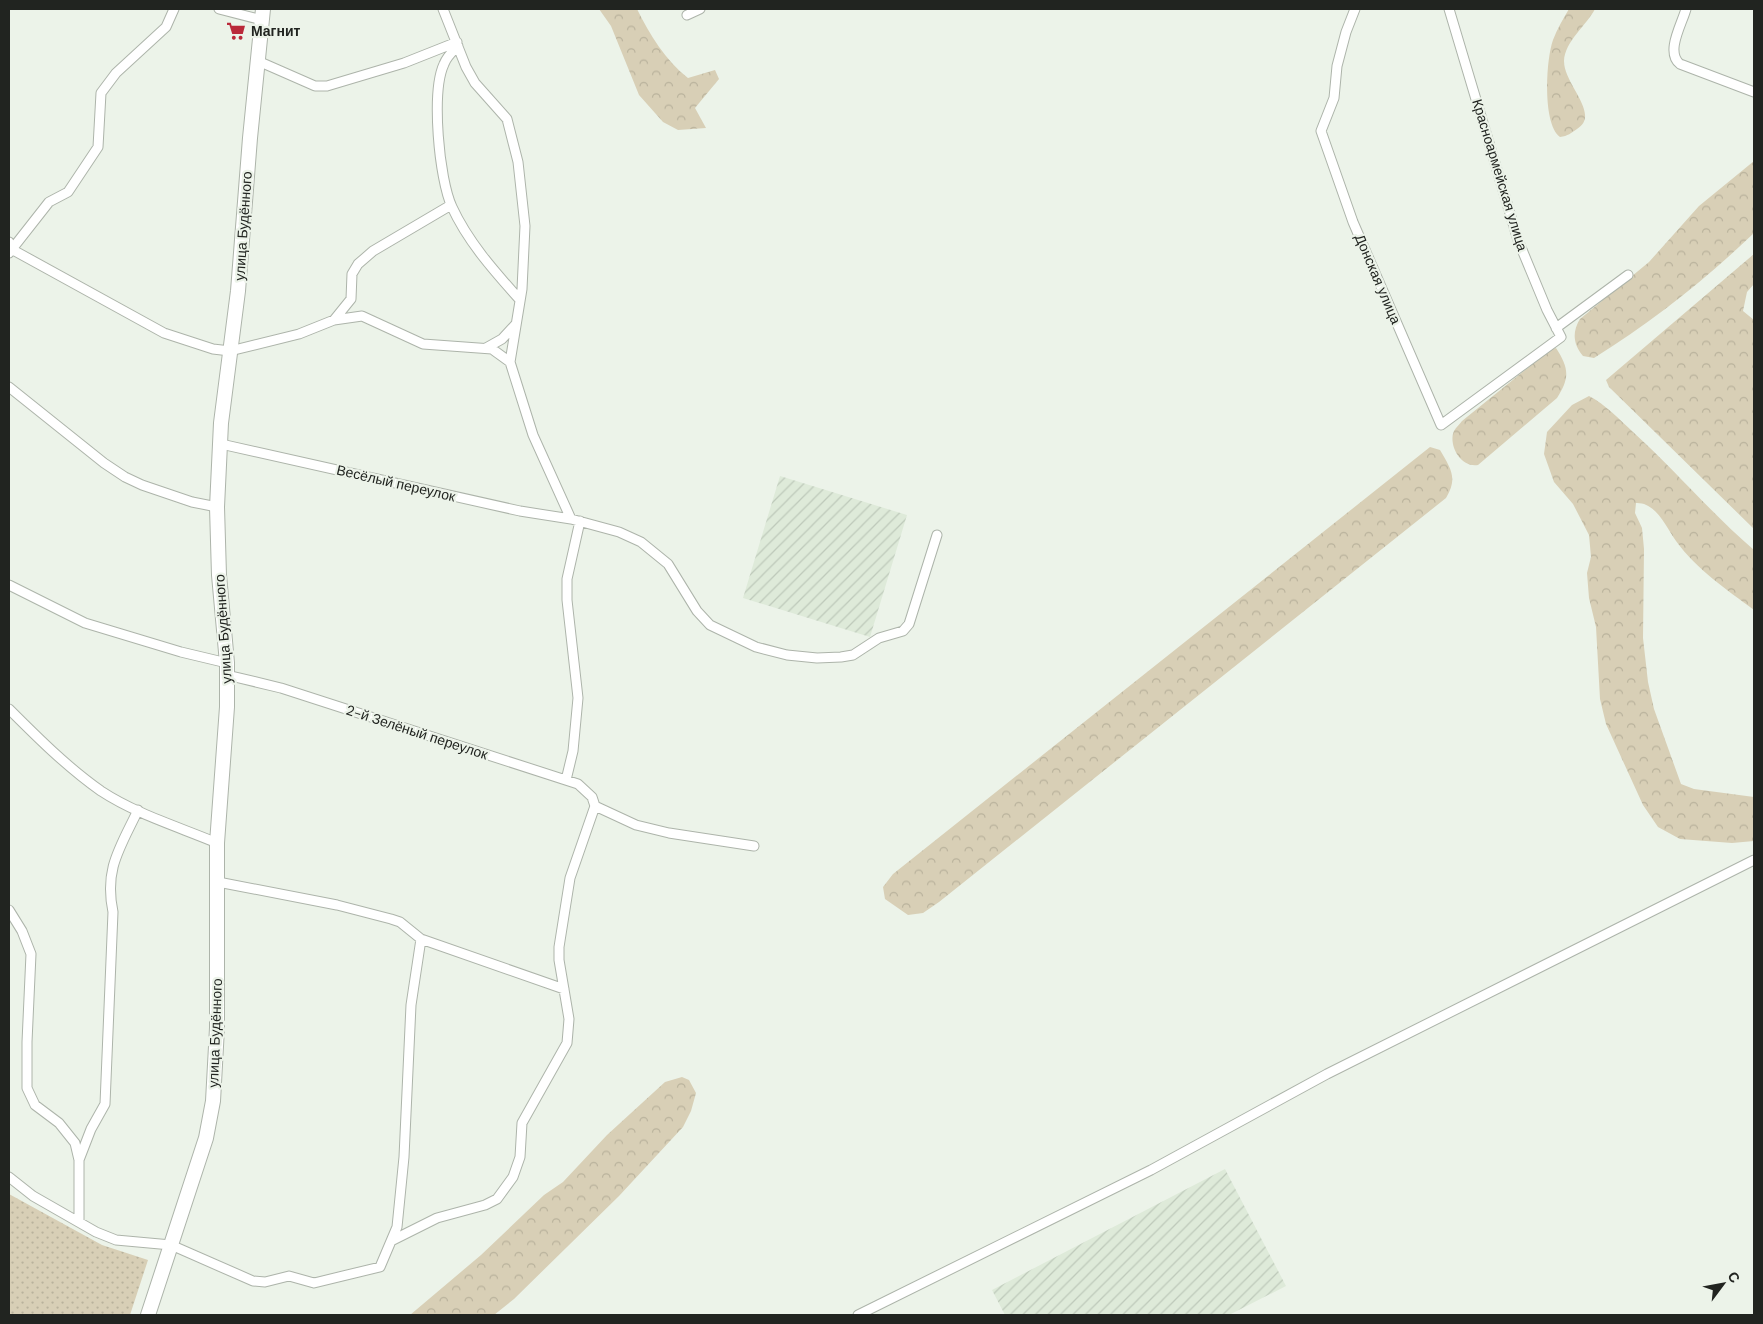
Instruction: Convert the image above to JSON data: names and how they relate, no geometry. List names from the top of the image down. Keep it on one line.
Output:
{"streets":{"main road":["улица Будённого"],"street":["Красноармейская улица","Донская улица","Весёлый переулок","2-й Зелёный переулок"]},"crossings":[["Красноармейская улица","Донская улица"],["улица Будённого","Весёлый переулок"],["улица Будённого","2-й Зелёный переулок"]],"places":{"supermarket":["Магнит"]},"north":"top right"}
